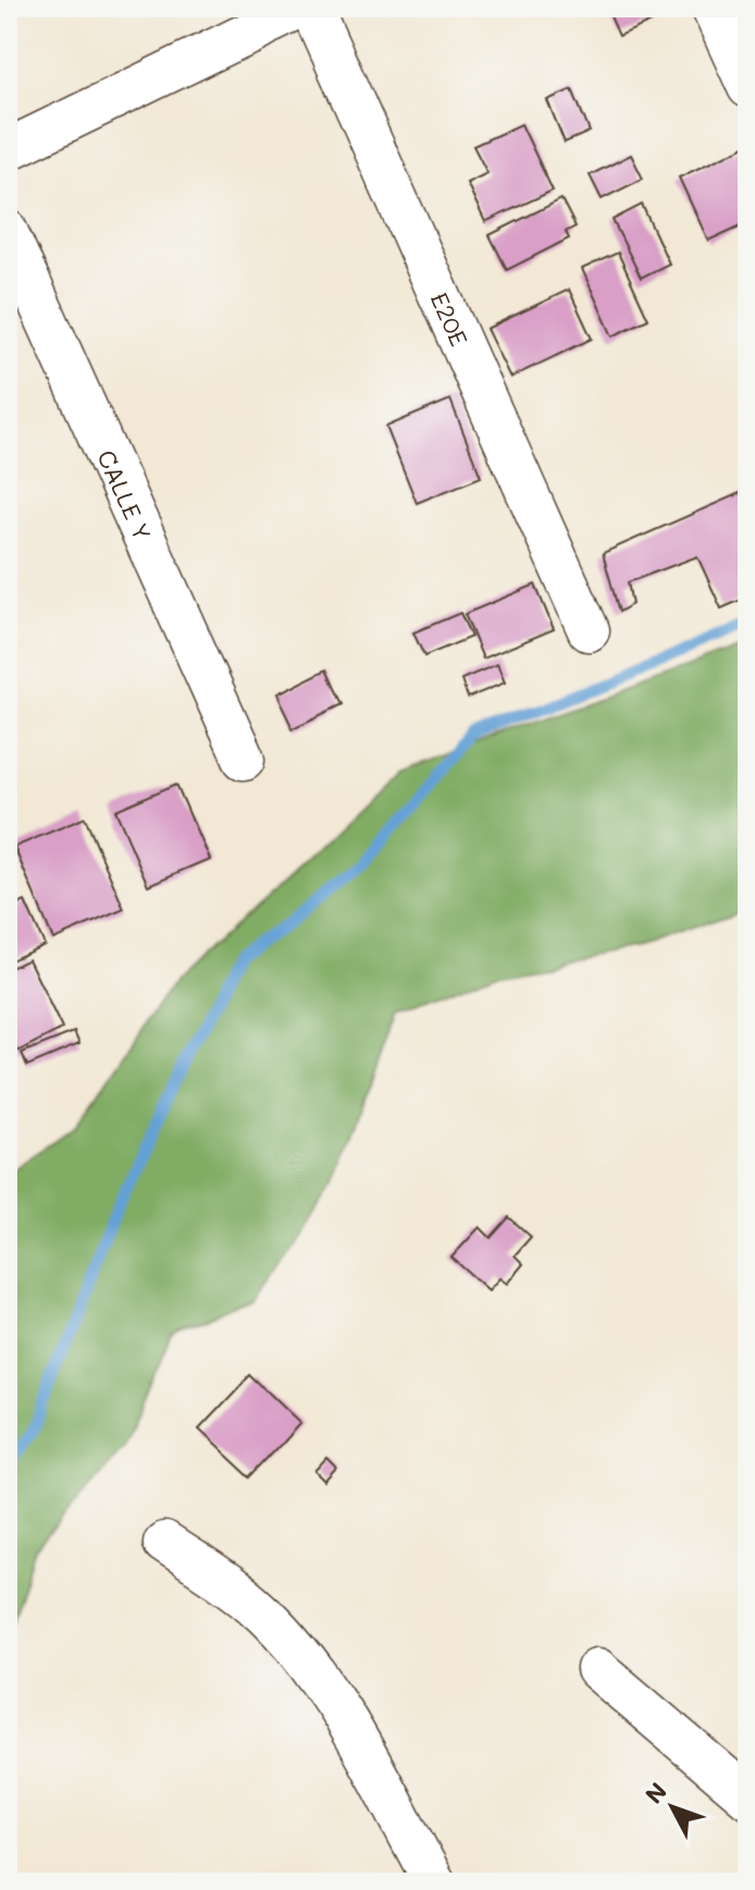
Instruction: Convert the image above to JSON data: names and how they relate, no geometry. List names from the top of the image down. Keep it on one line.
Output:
{"streets":{"street":["E20E","CALLE Y"]},"north":"top left"}
